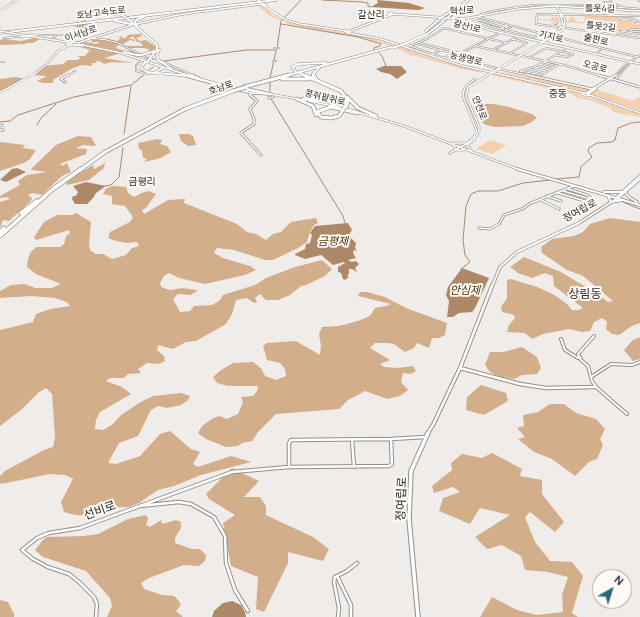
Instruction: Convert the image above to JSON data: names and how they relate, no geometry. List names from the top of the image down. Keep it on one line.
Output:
{"streets":{"highway":["호남고속도로","호남로"],"main road":["혁신로","이서남로","기지로","농생명로","콩쥐팥쥐로","안전로","정여립로"],"street":["틀못4길","갈산1로","틀못2길","출판로","오공로","선비로"]},"crossings":[["틀못4길","틀못2길"],["혁신로","기지로"],["혁신로","출판로"],["혁신로","농생명로"],["혁신로","호남로"],["호남고속도로","콩쥐팥쥐로"],["틀못2길","안전로"],["이서남로","농생명로"],["이서남로","콩쥐팥쥐로"],["기지로","오공로"],["기지로","안전로"],["출판로","안전로"],["농생명로","안전로"],["오공로","안전로"],["호남로","콩쥐팥쥐로"],["콩쥐팥쥐로","정여립로"]],"districts":["갈산리","중동","금평리","상림동"],"water":["금평제","안심제"],"north":"top right"}
